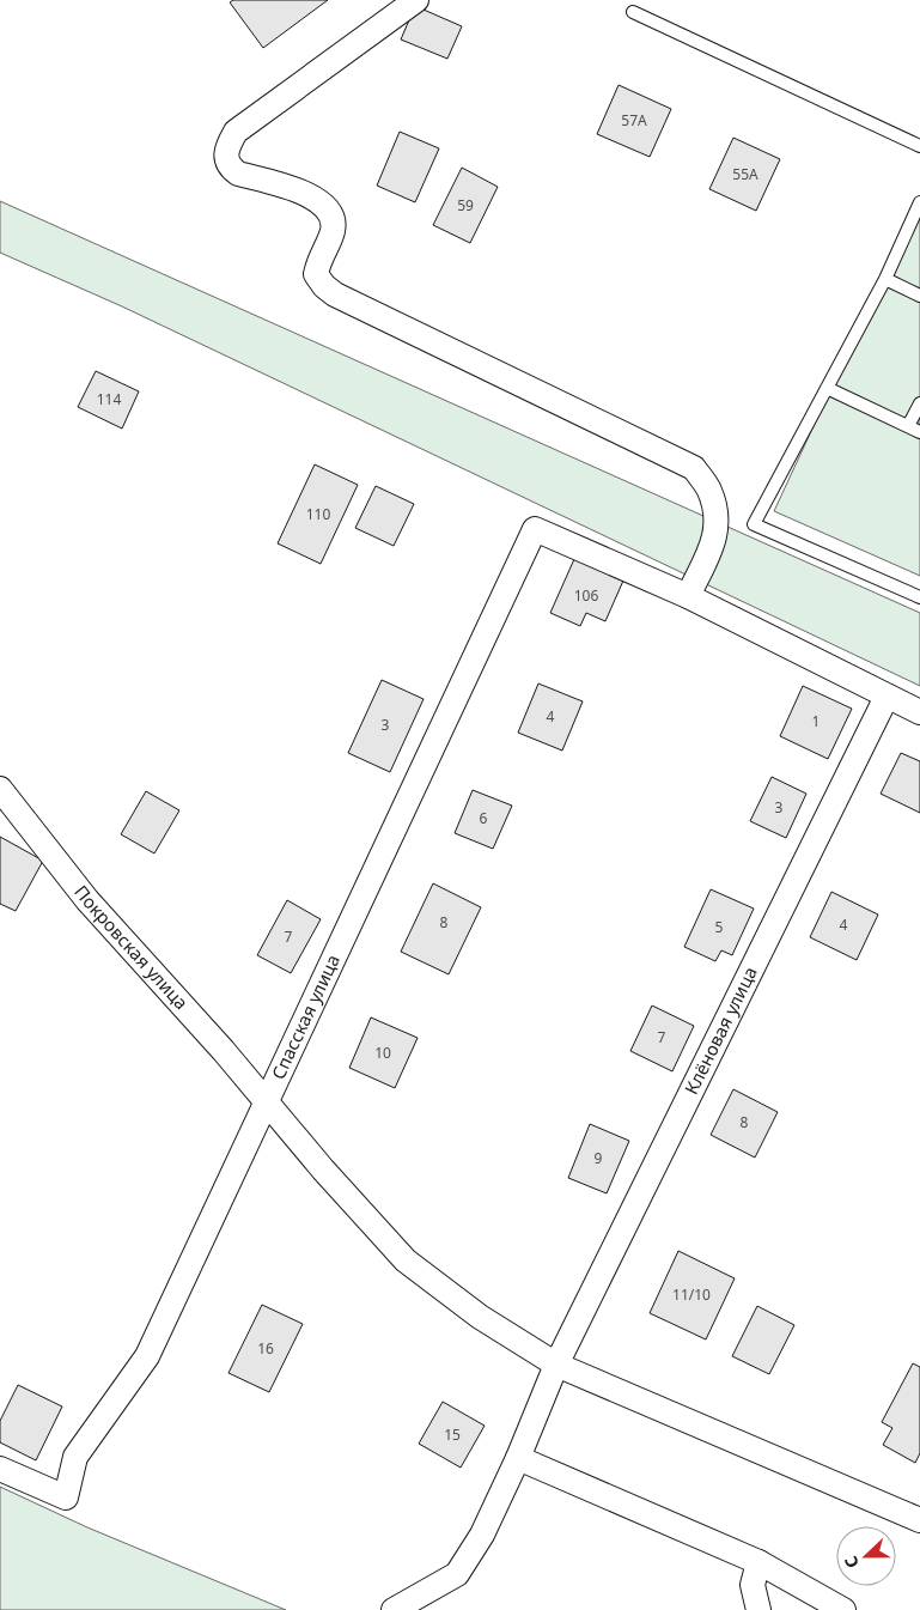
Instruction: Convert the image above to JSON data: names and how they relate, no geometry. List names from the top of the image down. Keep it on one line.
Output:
{"streets":{"street":["Покровская улица","Спасская улица","Клёновая улица"]},"crossings":[["Покровская улица","Спасская улица"],["Покровская улица","Клёновая улица"]],"house_numbers":["57А","55А","59","114","110","106","4","1","3","3","6","8","4","5","7","7","10","8","9","11/10","16","15"],"north":"left"}
